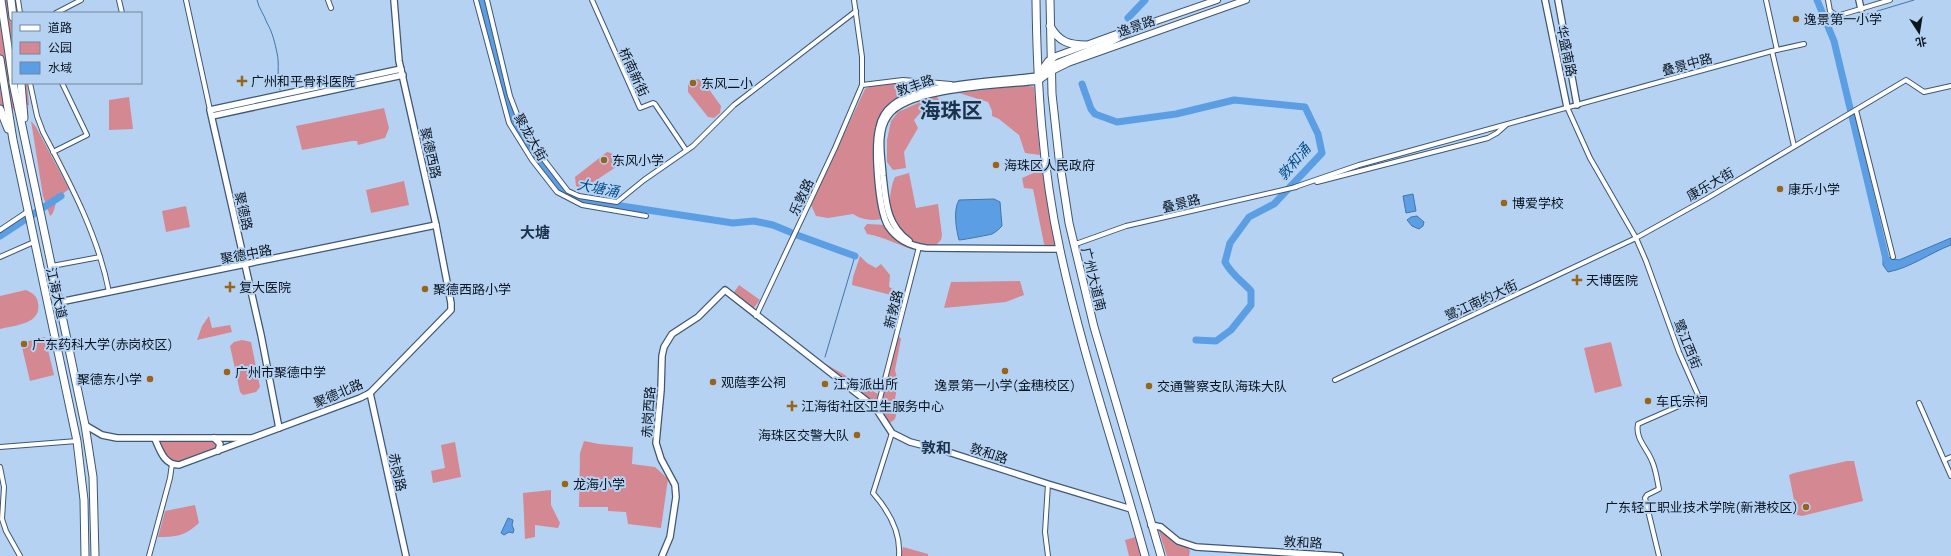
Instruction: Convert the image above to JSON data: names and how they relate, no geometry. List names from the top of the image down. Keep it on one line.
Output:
{"streets":{"highway":["广州大道南","江海大道"],"main road":["逸景路"],"street":["华盛南路","叠景中路","桥南新街","敦丰路","聚龙大街","聚德西路","康乐大街","乐敦路","叠景路","聚德路","聚德中路","鹭江南约大街","新敦路","鹭江西街","聚德北路","赤岗西路","敦和路","赤岗路"]},"crossings":[["逸景路","广州大道南"],["华盛南路","叠景路"],["华盛南路","鹭江西街"],["叠景中路","叠景路"],["敦丰路","广州大道南"],["敦丰路","新敦路"],["聚德西路","聚德中路"],["聚德西路","聚德北路"],["康乐大街","鹭江南约大街"],["康乐大街","鹭江西街"],["乐敦路","赤岗西路"],["叠景路","广州大道南"],["叠景路","鹭江西街"],["聚德路","聚德中路"],["聚德路","聚德北路"],["聚德中路","江海大道"],["广州大道南","敦和路"],["江海大道","聚德北路"],["鹭江南约大街","鹭江西街"],["聚德北路","赤岗路"]],"districts":["海珠区","大塘","敦和"],"water":["敦和涌","大塘涌"],"places":{"other":["逸景第一小学","东风二小","东风小学","海珠区人民政府","康乐小学","博爱学校","聚德西路小学","广东药科大学(赤岗校区)","逸景第一小学(金穗校区)","广州市聚德中学","聚德东小学","观蔭李公祠","江海派出所","交通警察支队海珠大队","车氏宗祠","海珠区交警大队","龙海小学","广东轻工职业技术学院(新港校区)"],"health":["广州和平骨科医院","天博医院","复大医院","江海街社区卫生服务中心"]},"legend":["道路","公园","水域"],"north":"bottom"}
